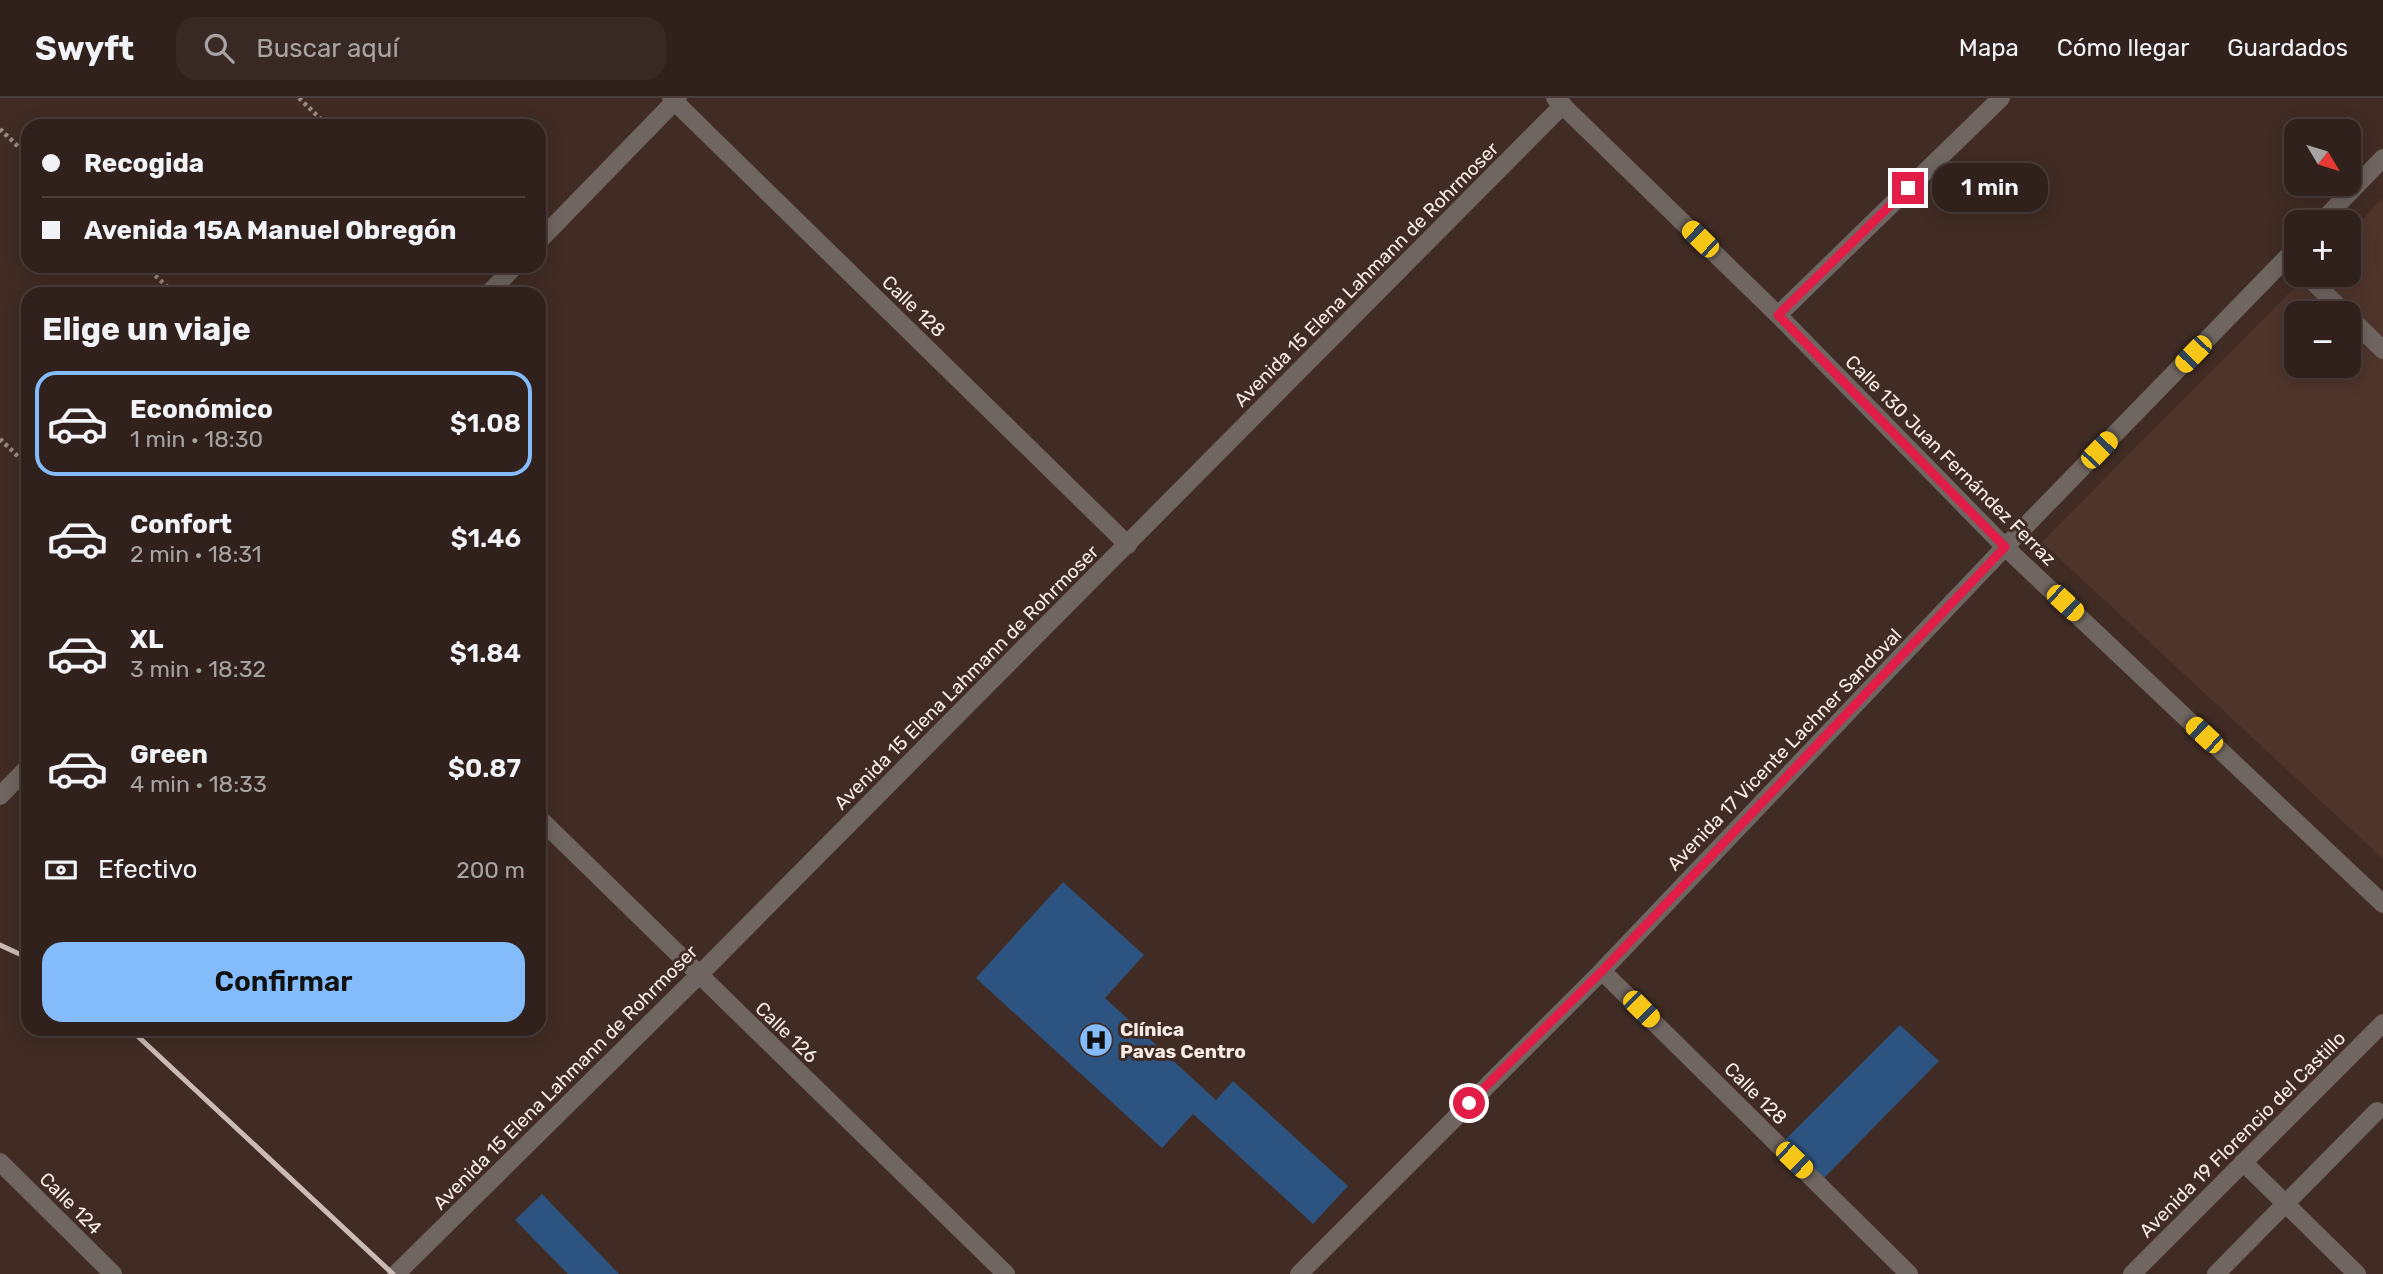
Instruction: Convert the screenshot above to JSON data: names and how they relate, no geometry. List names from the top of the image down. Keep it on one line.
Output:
{"streets":{"street":["Avenida 15 Elena Lahmann de Rohrmoser","Calle 128","Calle 130 Juan Fernández Ferraz","Avenida 17 Vicente Lachner Sandoval","Calle 126","Avenida 19 Florencio del Castillo","Calle 124"]},"crossings":[["Avenida 15 Elena Lahmann de Rohrmoser","Calle 128"],["Avenida 15 Elena Lahmann de Rohrmoser","Calle 130 Juan Fernández Ferraz"],["Avenida 15 Elena Lahmann de Rohrmoser","Calle 126"],["Calle 128","Avenida 17 Vicente Lachner Sandoval"],["Calle 130 Juan Fernández Ferraz","Avenida 17 Vicente Lachner Sandoval"]],"places":{"hospital":["Clínica Pavas Centro"]},"north":"bottom right","page":{"header":"Swyft","search":"Buscar aquí","nav":["Mapa","Cómo llegar","Guardados"],"map_buttons":["+","−"],"banner":["Recogida","Avenida 15A Manuel Obregón"],"bubble":"1 min","heading":"Elige un viaje","list":[{"name":"Económico","note":"1 min · 18:30","value":"$1.08"},{"name":"Confort","note":"2 min · 18:31","value":"$1.46"},{"name":"XL","note":"3 min · 18:32","value":"$1.84"},{"name":"Green","note":"4 min · 18:33","value":"$0.87"}],"pay":["Efectivo","200 m"],"buttons":"Confirmar"}}
